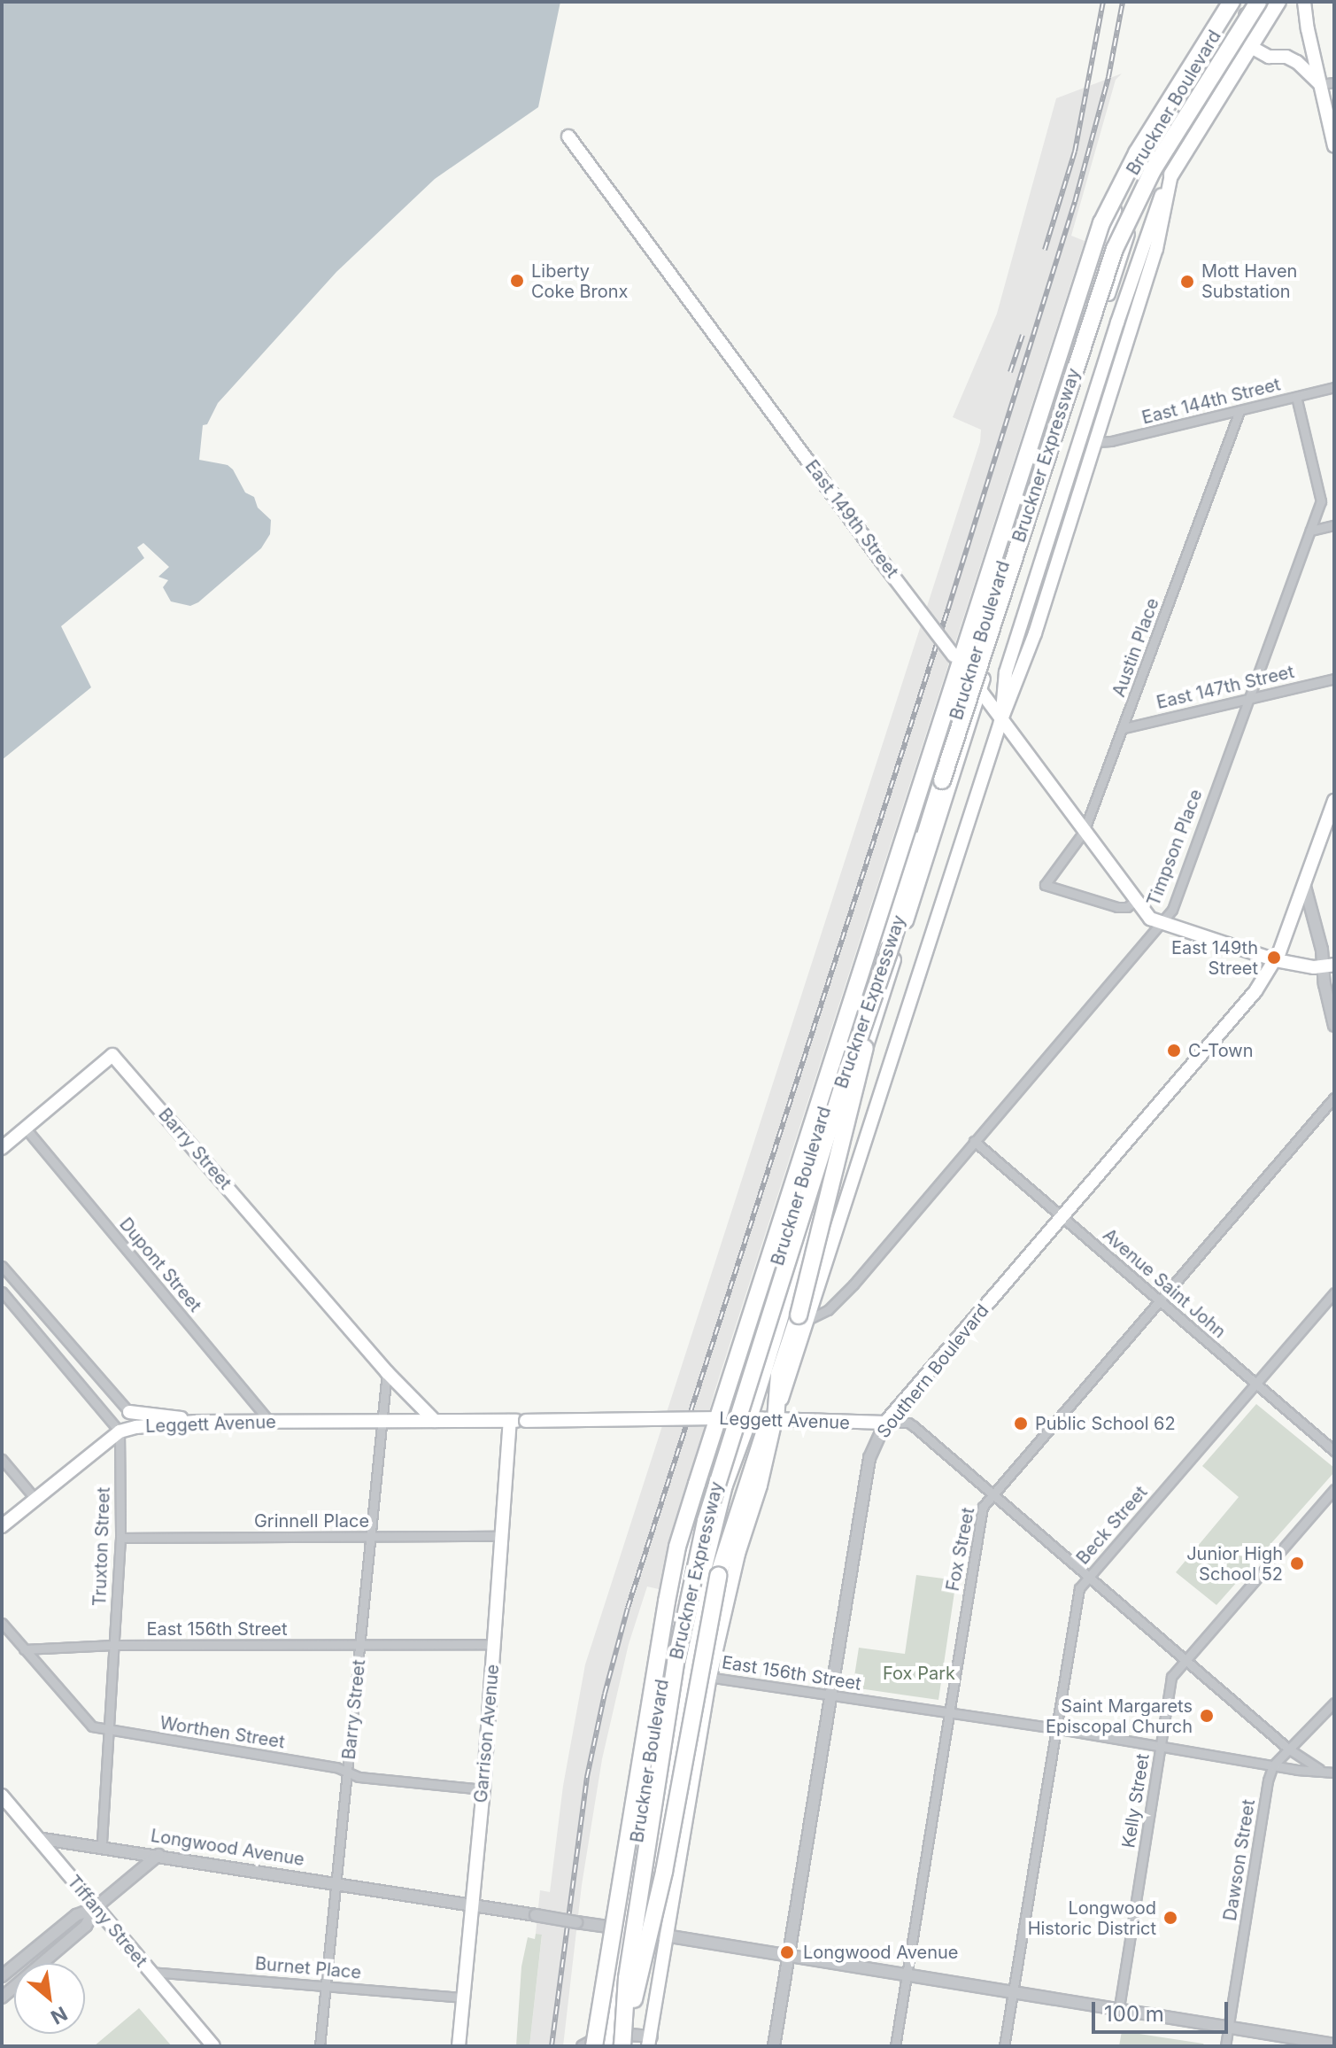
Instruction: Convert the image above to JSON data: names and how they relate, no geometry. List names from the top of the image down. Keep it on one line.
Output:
{"streets":{"highway":["Bruckner Expressway"],"main road":["Bruckner Boulevard","East 149th Street","Barry Street","Southern Boulevard","Leggett Avenue","Garrison Avenue","Tiffany Street"],"street":["East 144th Street","Austin Place","East 147th Street","Timpson Place","Dupont Street","Avenue Saint John","Grinnell Place","Beck Street","Truxton Street","Fox Street","East 156th Street","Worthen Street","Kelly Street","Longwood Avenue","Dawson Street","Burnet Place"]},"crossings":[["Bruckner Boulevard","East 144th Street"],["Bruckner Boulevard","Bruckner Expressway"],["Bruckner Boulevard","East 149th Street"],["Bruckner Boulevard","Timpson Place"],["Bruckner Boulevard","Leggett Avenue"],["Bruckner Boulevard","East 156th Street"],["Bruckner Boulevard","Longwood Avenue"],["East 144th Street","Austin Place"],["East 144th Street","Timpson Place"],["East 149th Street","Austin Place"],["East 149th Street","Timpson Place"],["East 149th Street","Southern Boulevard"],["Austin Place","East 147th Street"],["East 147th Street","Timpson Place"],["Timpson Place","Avenue Saint John"],["Barry Street","Dupont Street"],["Barry Street","Leggett Avenue"],["Barry Street","Grinnell Place"],["Barry Street","East 156th Street"],["Barry Street","Worthen Street"],["Barry Street","Longwood Avenue"],["Barry Street","Burnet Place"],["Dupont Street","Leggett Avenue"],["Avenue Saint John","Southern Boulevard"],["Avenue Saint John","Beck Street"],["Avenue Saint John","Fox Street"],["Southern Boulevard","Leggett Avenue"],["Southern Boulevard","East 156th Street"],["Southern Boulevard","Longwood Avenue"],["Leggett Avenue","Beck Street"],["Leggett Avenue","Truxton Street"],["Leggett Avenue","Fox Street"],["Leggett Avenue","East 156th Street"],["Leggett Avenue","Garrison Avenue"],["Leggett Avenue","Kelly Street"],["Grinnell Place","Truxton Street"],["Grinnell Place","Garrison Avenue"],["Beck Street","East 156th Street"],["Beck Street","Longwood Avenue"],["Truxton Street","East 156th Street"],["Truxton Street","Worthen Street"],["Truxton Street","Longwood Avenue"],["Fox Street","East 156th Street"],["Fox Street","Longwood Avenue"],["East 156th Street","Worthen Street"],["East 156th Street","Garrison Avenue"],["East 156th Street","Kelly Street"],["East 156th Street","Dawson Street"],["Worthen Street","Garrison Avenue"],["Garrison Avenue","Longwood Avenue"],["Garrison Avenue","Burnet Place"],["Kelly Street","Longwood Avenue"],["Longwood Avenue","Dawson Street"],["Longwood Avenue","Tiffany Street"],["Tiffany Street","Burnet Place"]],"parks":["Fox Park"],"places":["Liberty Coke Bronx","Mott Haven Substation","East 149th Street","C-Town","Public School 62","Junior High School 52","Saint Margarets Episcopal Church","Longwood Historic District","Longwood Avenue"],"scale_bar":"100 m","north":"bottom right"}
